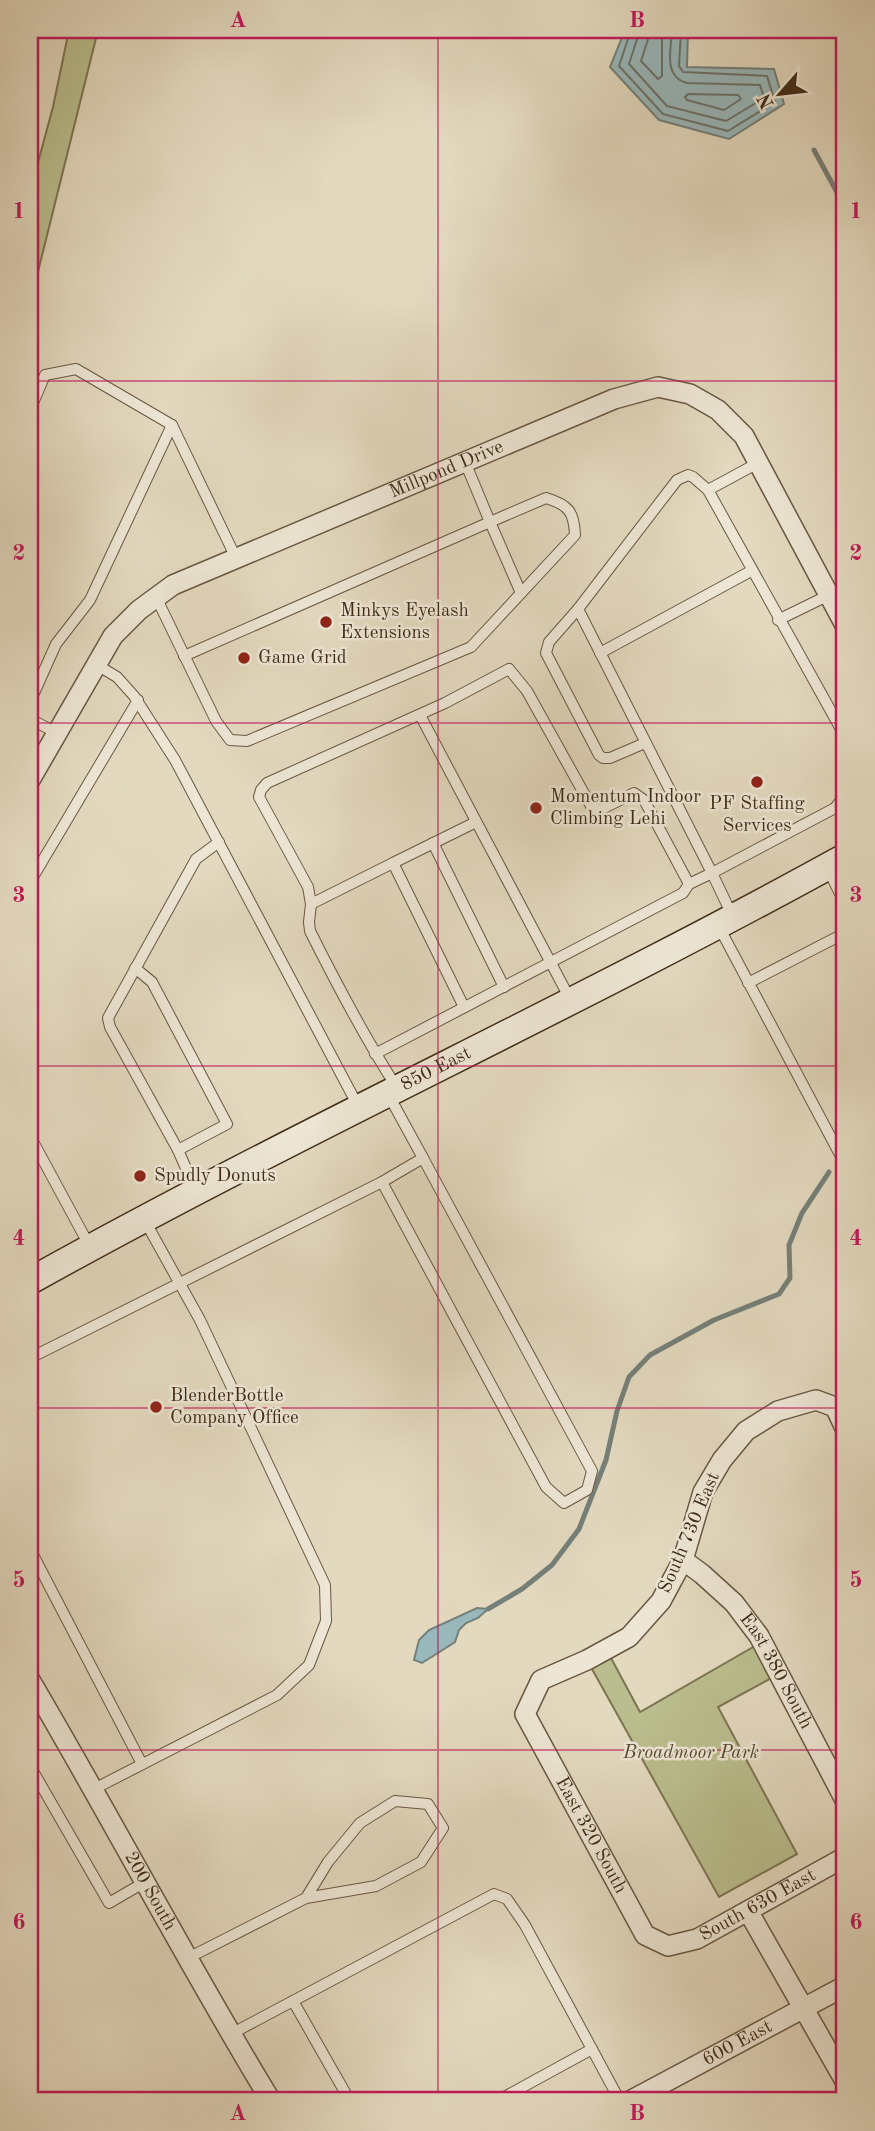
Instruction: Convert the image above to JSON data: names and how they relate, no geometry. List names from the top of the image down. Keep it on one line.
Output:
{"streets":{"main road":["850 East"],"street":["Millpond Drive","South 730 East","East 380 South","East 320 South","200 South","South 630 East","600 East"]},"crossings":[["South 730 East","East 380 South"],["South 730 East","East 320 South"],["East 320 South","South 630 East"]],"parks":["Broadmoor Park"],"places":["Minkys Eyelash Extensions","Game Grid","PF Staffing Services","Momentum Indoor Climbing Lehi","Spudly Donuts","BlenderBottle Company Office"],"north":"bottom left","grid":{"columns":["A","B"],"rows":["1","2","3","4","5","6"]}}
